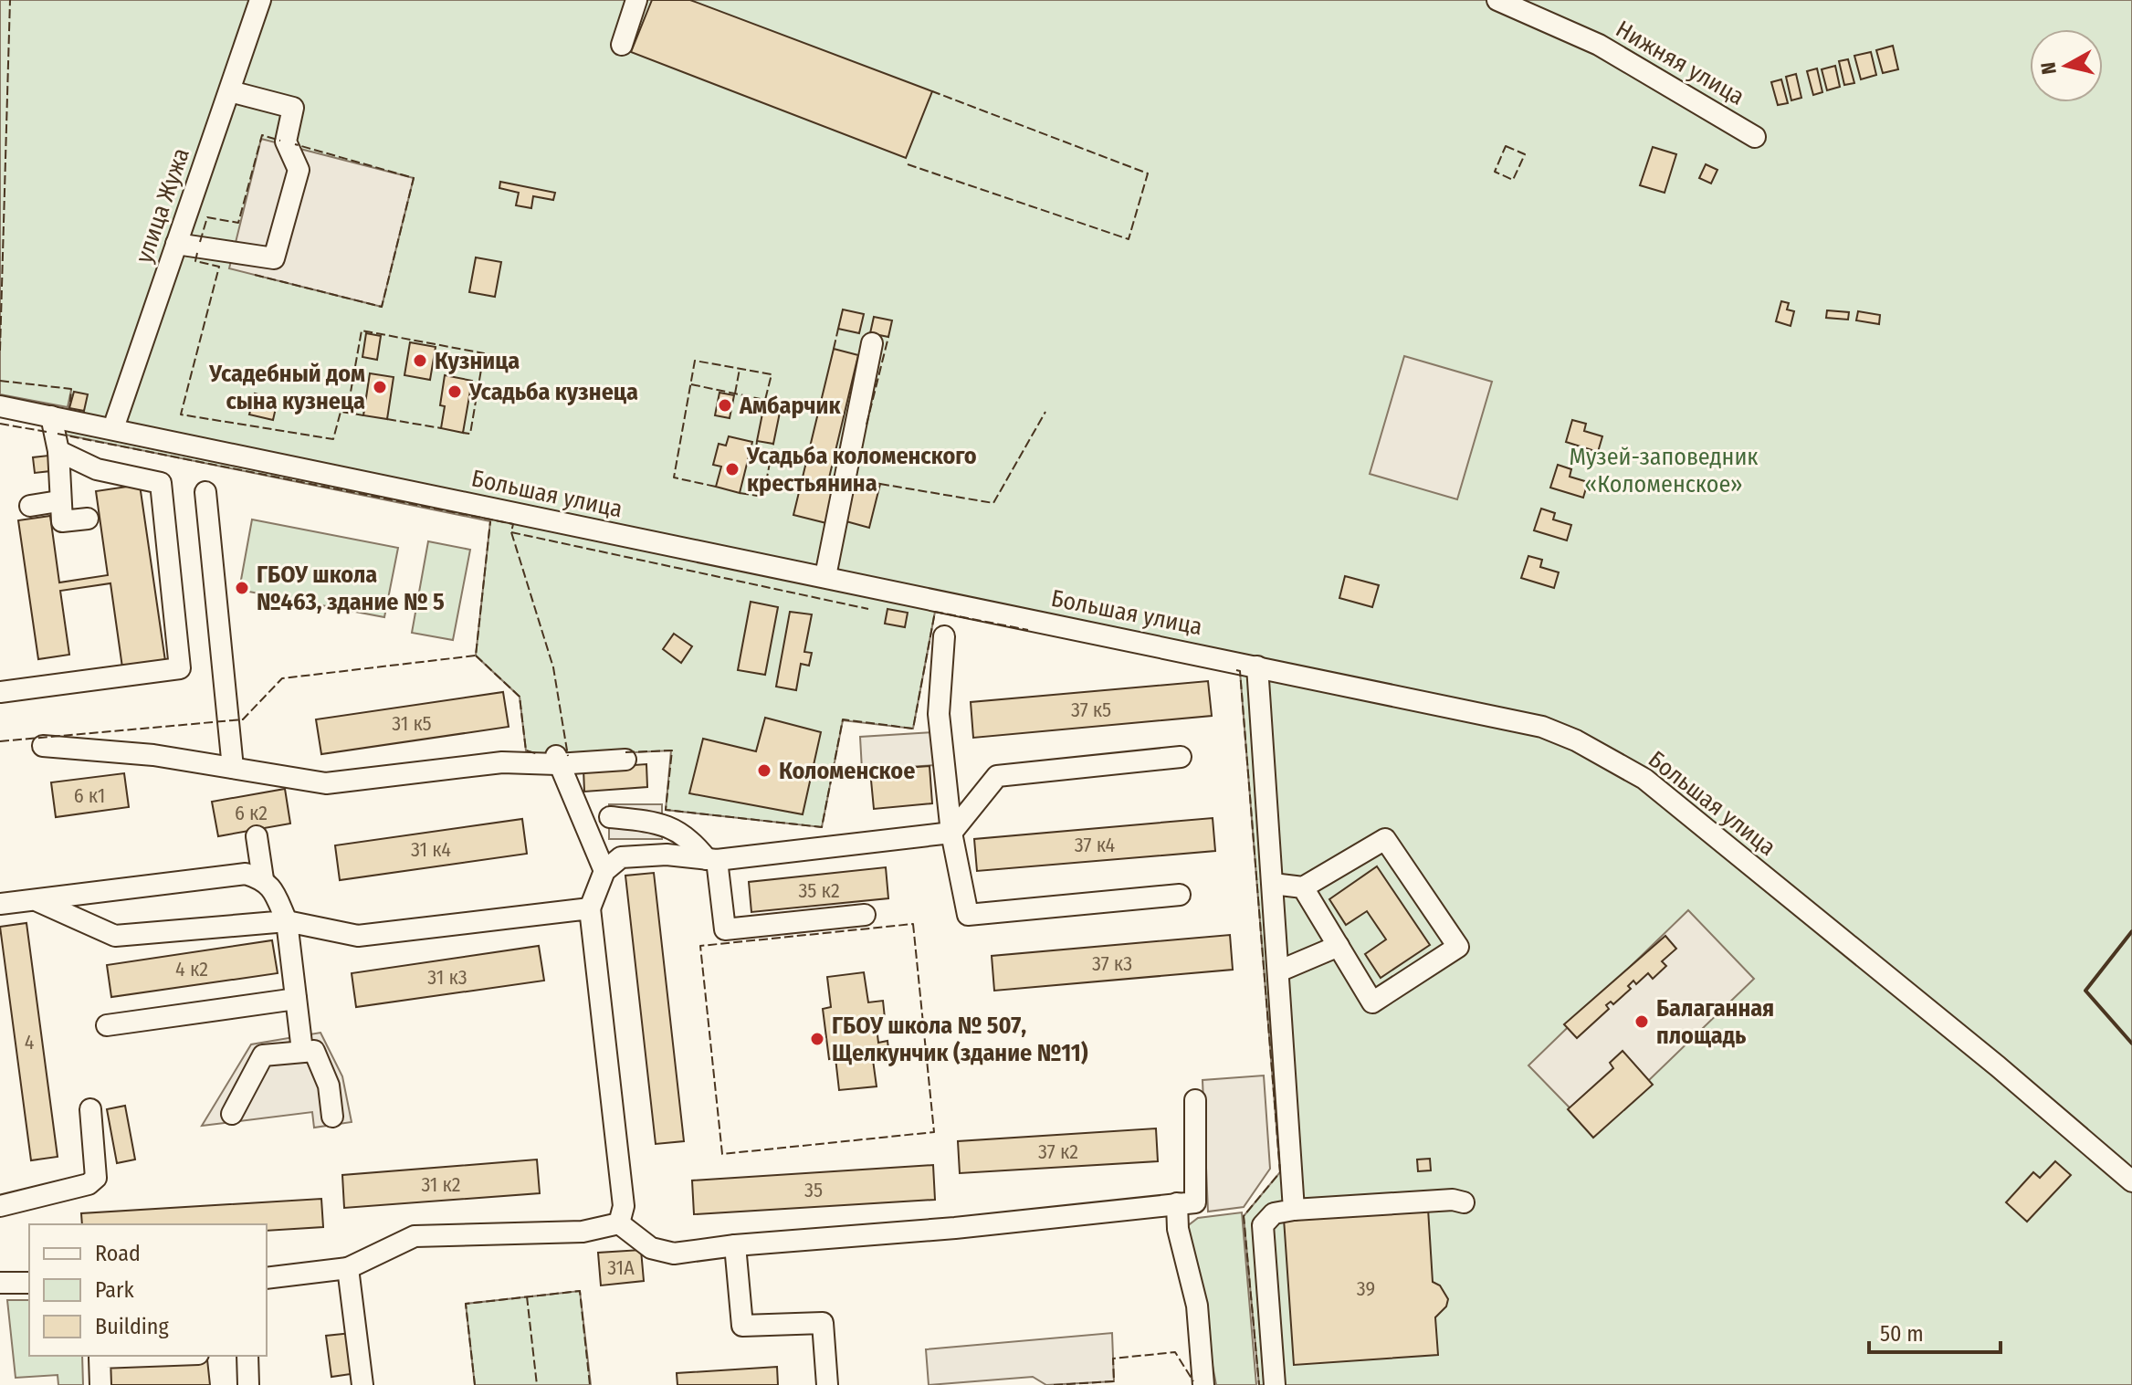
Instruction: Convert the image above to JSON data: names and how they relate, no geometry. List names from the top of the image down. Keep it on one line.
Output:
{"streets":{"street":["Нижняя улица","улица Жужа","Большая улица"]},"crossings":[["улица Жужа","Большая улица"]],"parks":["Музей-заповедник «Коломенское»"],"places":["Кузница","Усадебный дом сына кузнеца","Усадьба кузнеца","Амбарчик","Усадьба коломенского крестьянина","ГБОУ школа №463, здание № 5","Коломенское","Балаганная площадь","ГБОУ школа № 507, Щелкунчик (здание №11)"],"house_numbers":["37 к5","31 к5","6 к1","6 к2","37 к4","31 к4","35 к2","37 к3","4 к2","31 к3","4","37 к2","31 к2","35","31А","39"],"legend":["Road","Park","Building"],"scale_bar":"50 m","north":"left"}
